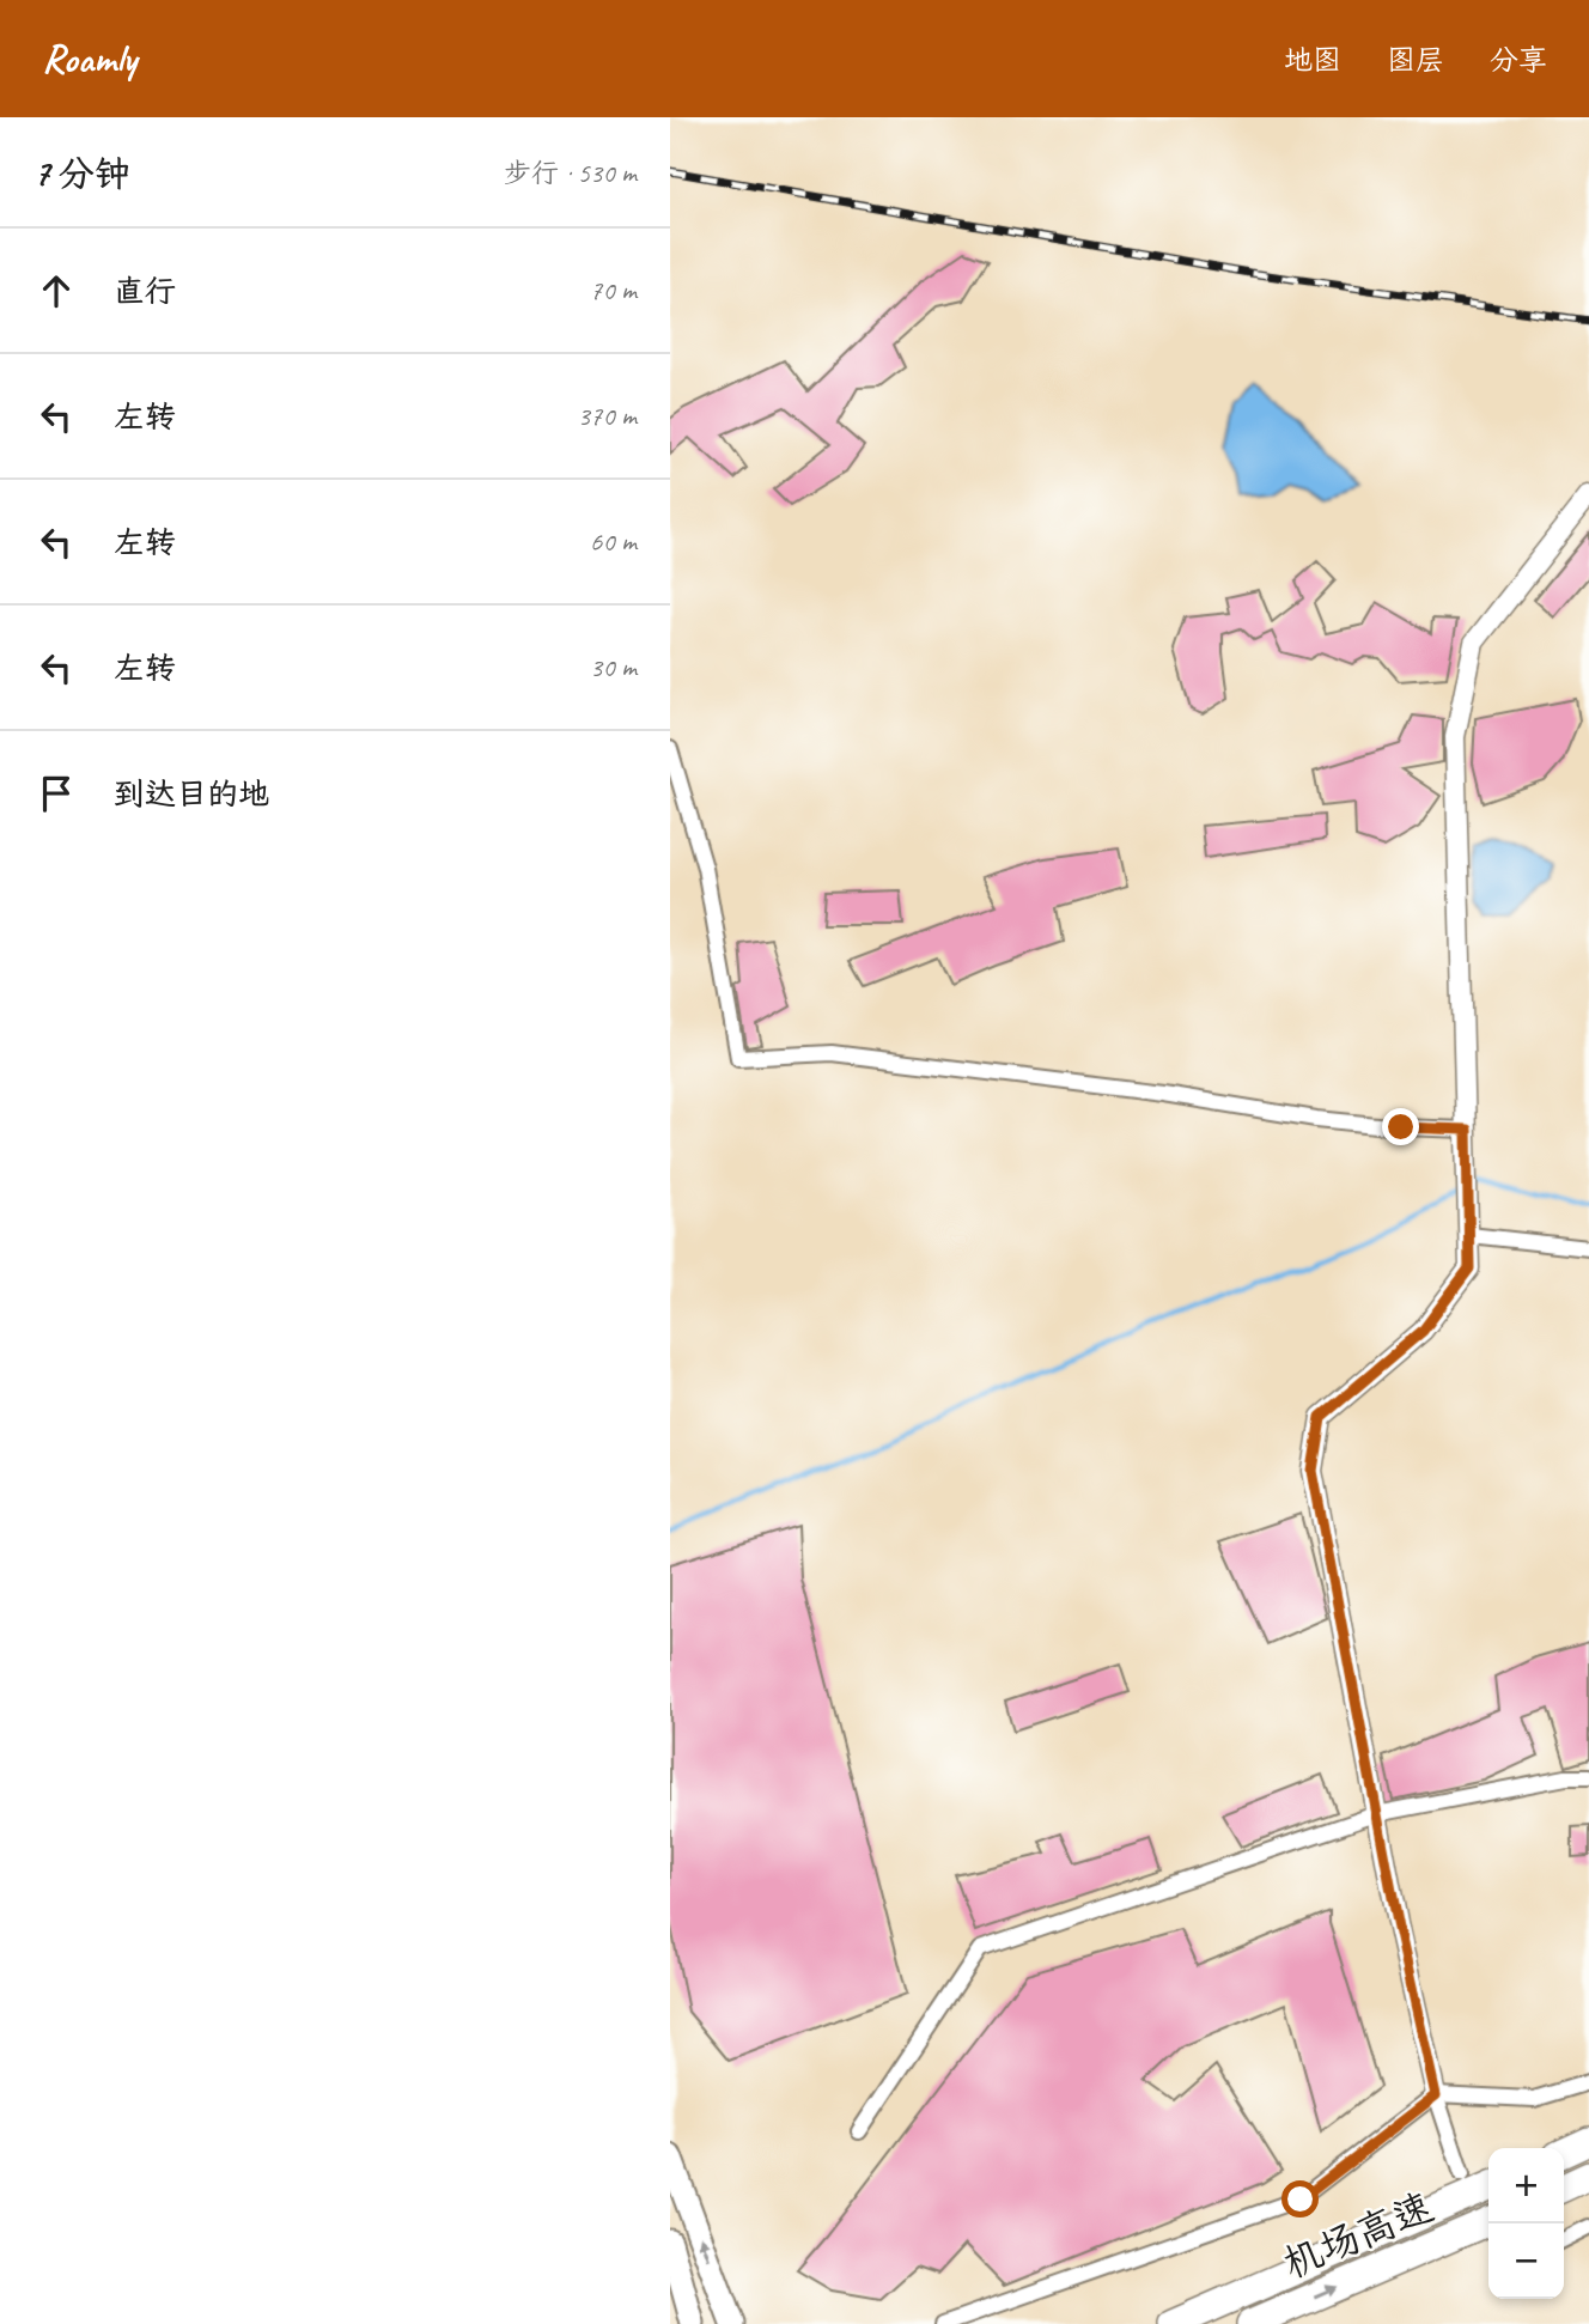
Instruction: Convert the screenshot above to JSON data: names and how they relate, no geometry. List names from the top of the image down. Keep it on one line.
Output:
{"streets":{"highway":["机场高速"]},"page":{"header":"Roamly","nav":["地图","图层","分享"],"heading":["7 分钟","步行 · 530 m"],"list":[["直行","70 m"],["左转","370 m"],["左转","60 m"],["左转","30 m"],"到达目的地"],"map_buttons":["+","−"]}}
